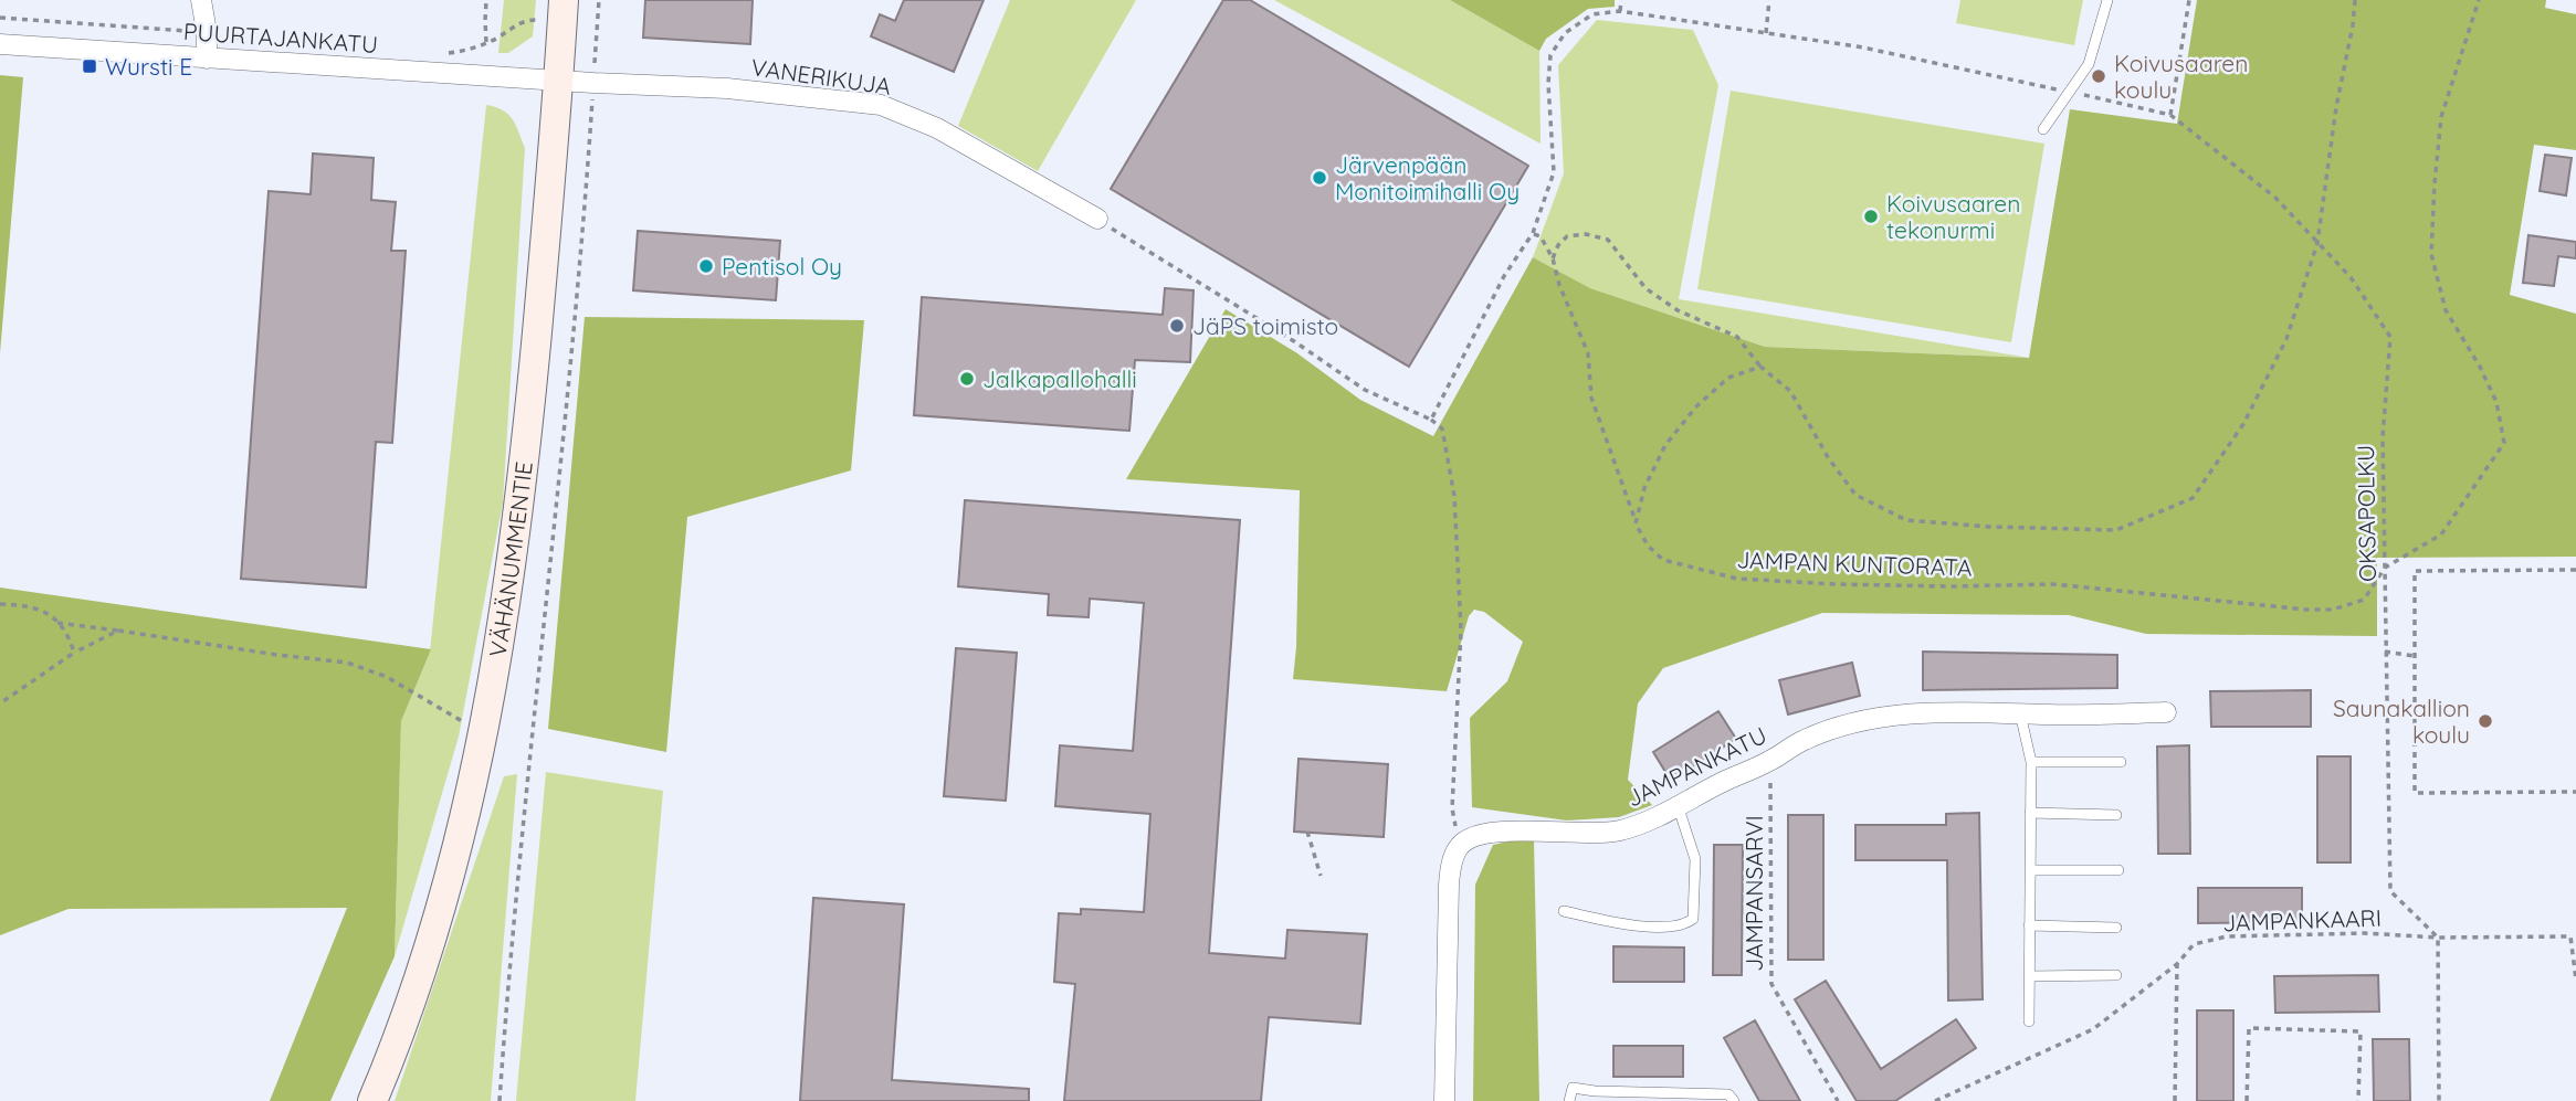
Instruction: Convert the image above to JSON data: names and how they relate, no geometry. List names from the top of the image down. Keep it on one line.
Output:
{"streets":{"main road":["VÄHÄNUMMENTIE"],"street":["PUURTAJANKATU","VANERIKUJA","JAMPANKATU"],"path":["OKSAPOLKU","JAMPAN KUNTORATA","JAMPANSARVI","JAMPANKAARI"]},"crossings":[["PUURTAJANKATU","VANERIKUJA"],["PUURTAJANKATU","VÄHÄNUMMENTIE"],["VANERIKUJA","VÄHÄNUMMENTIE"],["OKSAPOLKU","JAMPAN KUNTORATA"],["OKSAPOLKU","JAMPANKAARI"],["JAMPANKATU","JAMPANSARVI"]],"places":{"transit":["Wursti E"],"other":["Koivusaaren koulu","Järvenpään Monitoimihalli Oy","Koivusaaren tekonurmi","Pentisol Oy","JäPS toimisto","Jalkapallohalli","Saunakallion koulu"]}}
